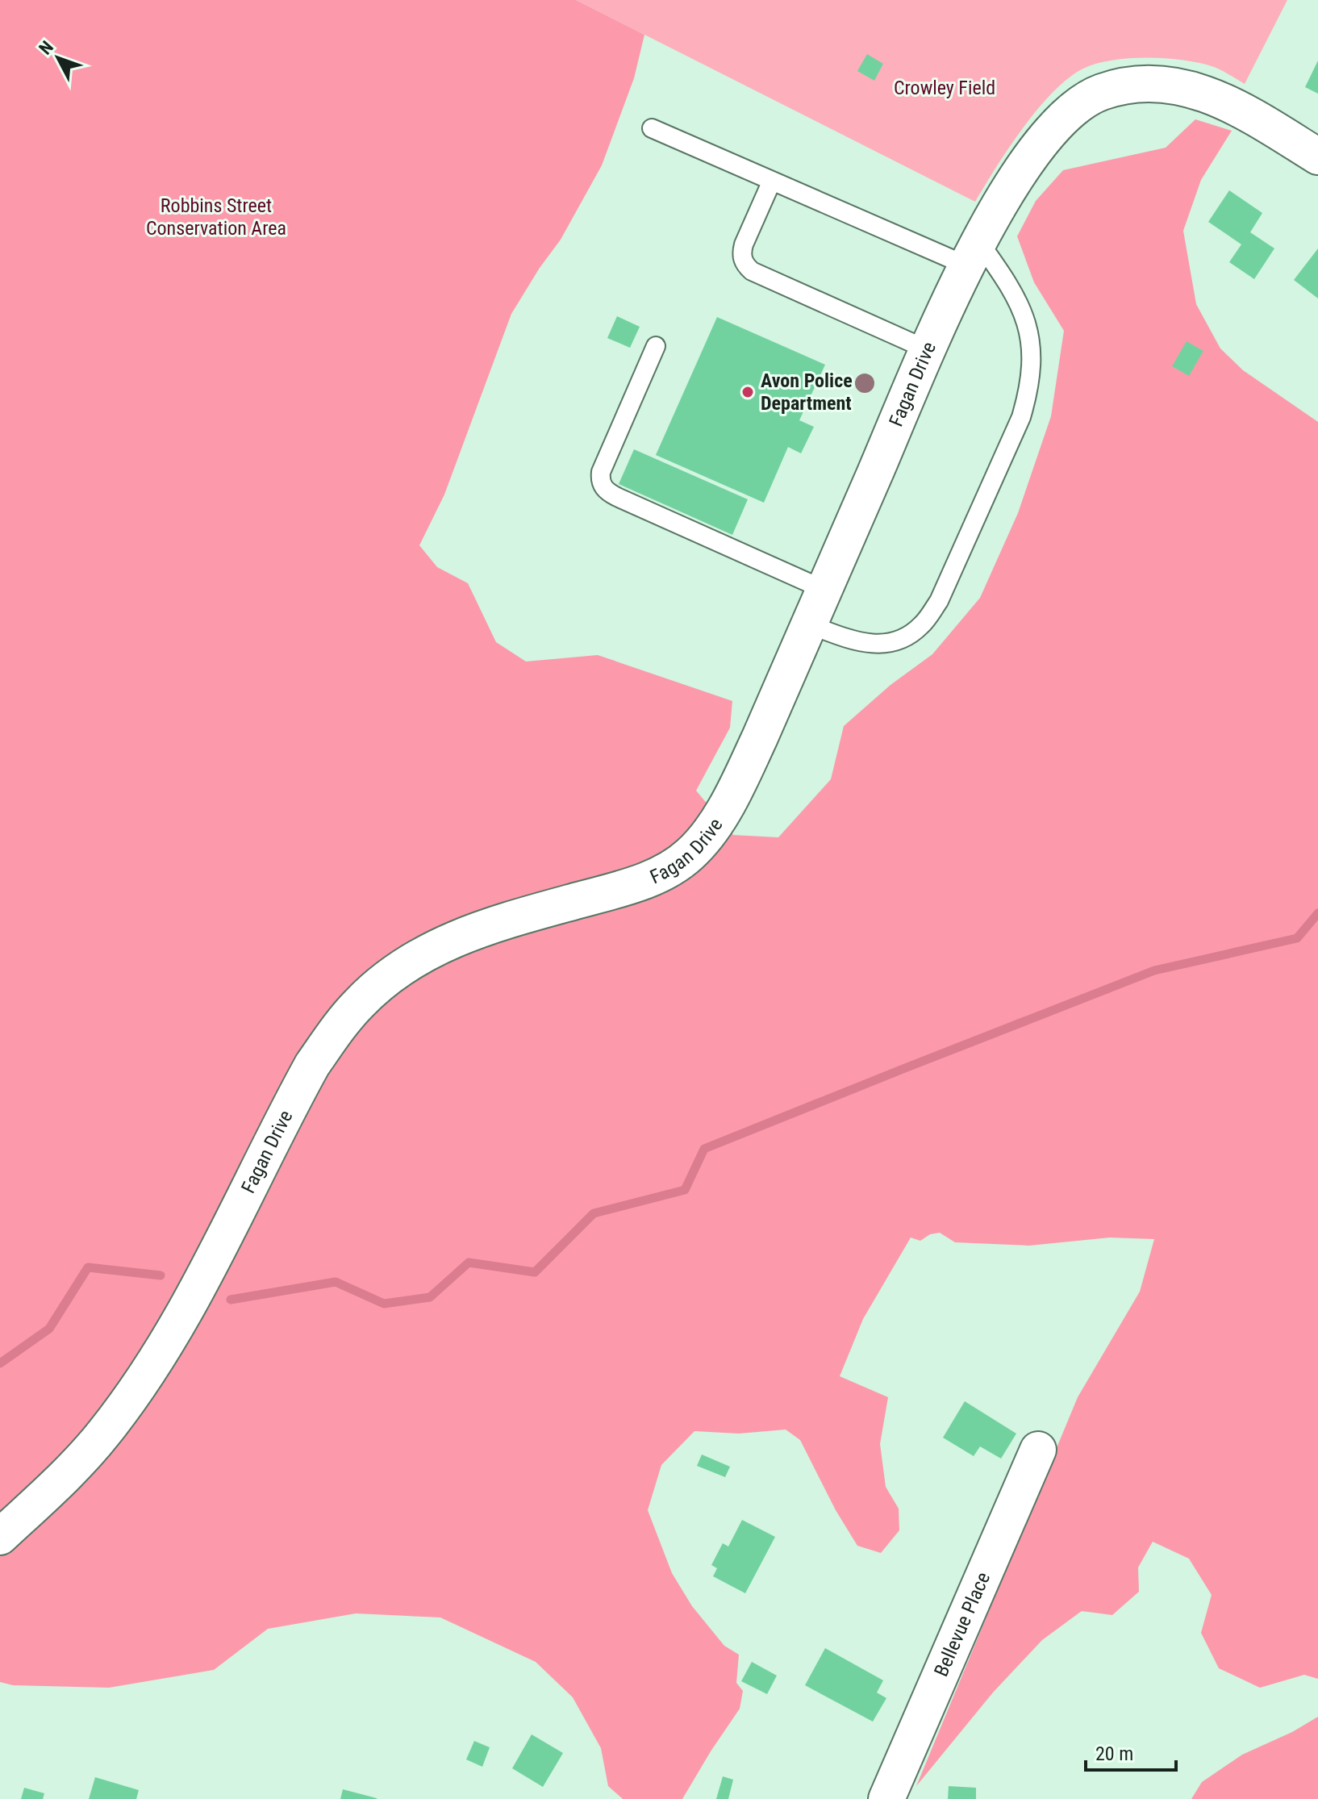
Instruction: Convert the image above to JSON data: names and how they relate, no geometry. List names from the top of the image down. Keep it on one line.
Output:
{"streets":{"street":["Fagan Drive","Bellevue Place"]},"parks":["Crowley Field","Robbins Street Conservation Area"],"places":["Avon Police Department"],"scale_bar":"20 m","north":"top left"}
